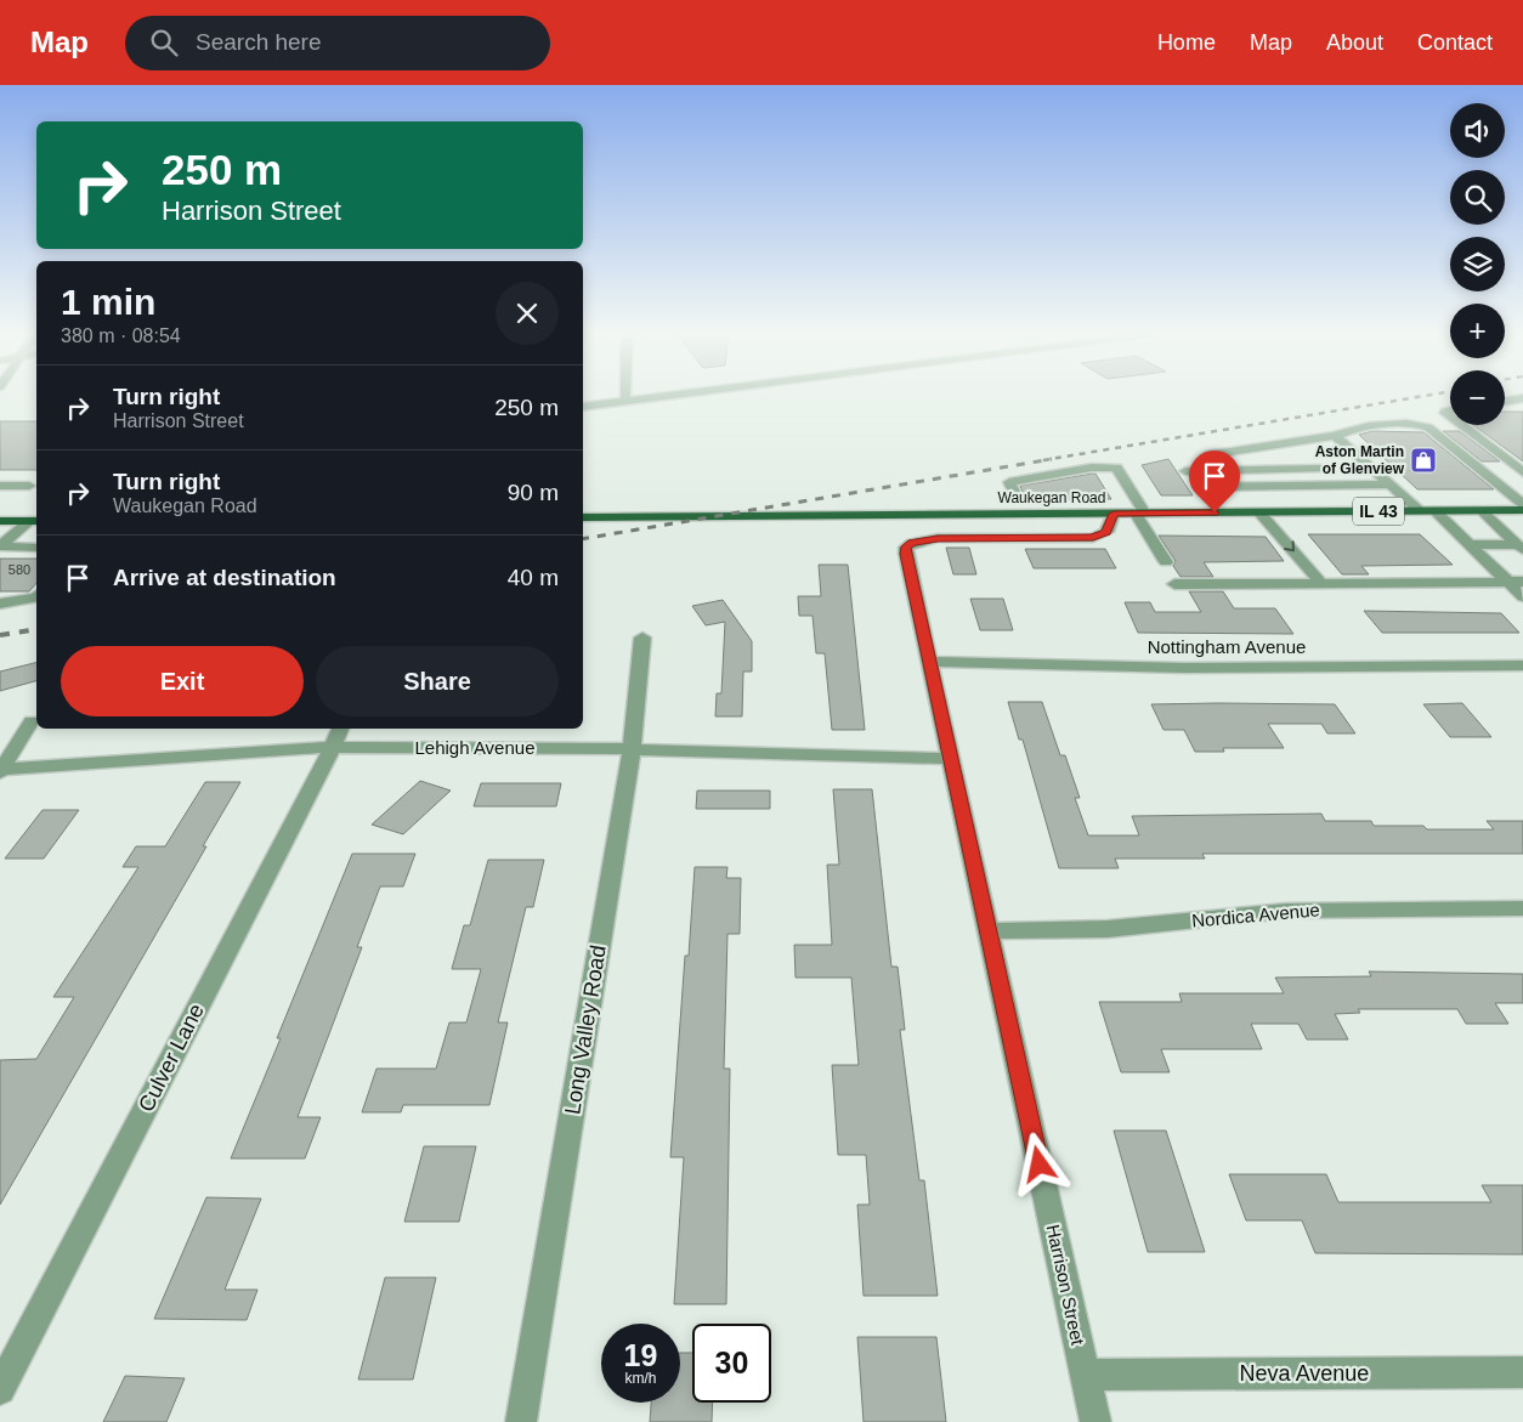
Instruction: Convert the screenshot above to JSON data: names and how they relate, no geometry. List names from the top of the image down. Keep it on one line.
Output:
{"streets":{"main road":["Waukegan Road","IL 43"],"street":["Nottingham Avenue","Lehigh Avenue","Nordica Avenue","Long Valley Road","Culver Lane","Harrison Street","Neva Avenue"]},"crossings":[["Waukegan Road","Harrison Street"],["Nottingham Avenue","Harrison Street"],["Lehigh Avenue","Long Valley Road"],["Lehigh Avenue","Culver Lane"],["Lehigh Avenue","Harrison Street"],["Nordica Avenue","Harrison Street"],["Harrison Street","Neva Avenue"]],"places":{"shop":["Aston Martin of Glenview"]},"house_numbers":["580"],"page":{"header":"Map","search":"Search here","nav":["Home","Map","About","Contact"],"map_buttons":["+","−"],"turn":["250 m","Harrison Street"],"heading":["1 min","380 m · 08:54"],"list":[{"name":"Turn right","note":"Harrison Street","value":"250 m"},{"name":"Turn right","note":"Waukegan Road","value":"90 m"},{"name":"Arrive at destination","value":"40 m"}],"buttons":["Exit","Share"],"speed":"19 km/h","limit":"30"}}
